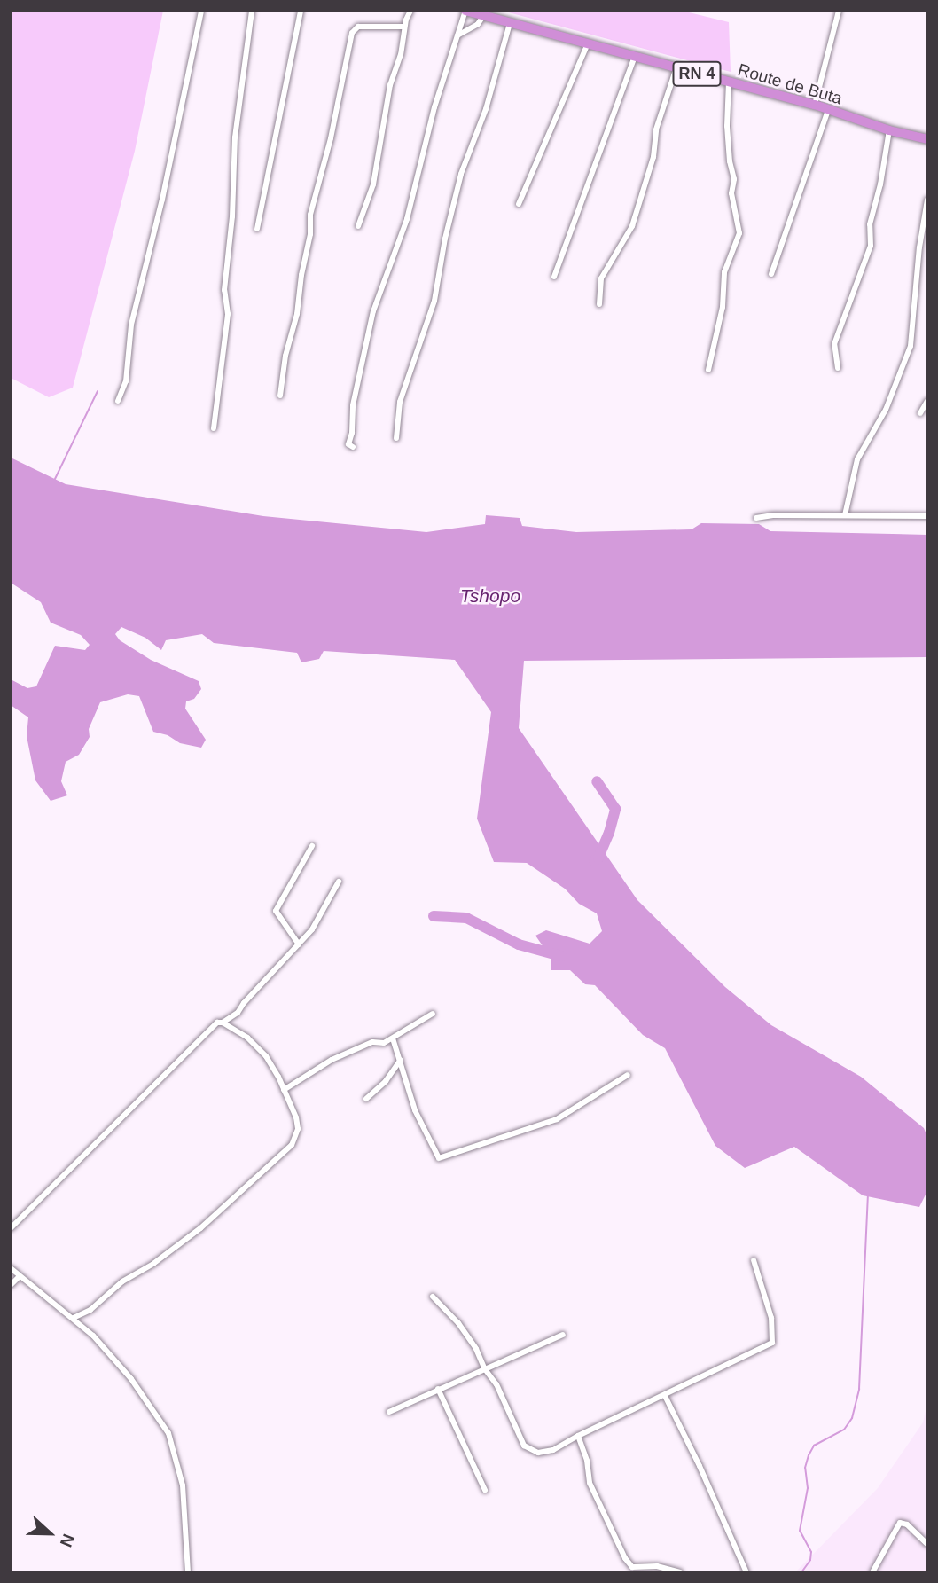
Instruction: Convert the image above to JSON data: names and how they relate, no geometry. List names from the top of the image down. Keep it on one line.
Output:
{"streets":{"highway":["RN 4","Route de Buta"]},"water":["Tshopo"],"north":"right"}
